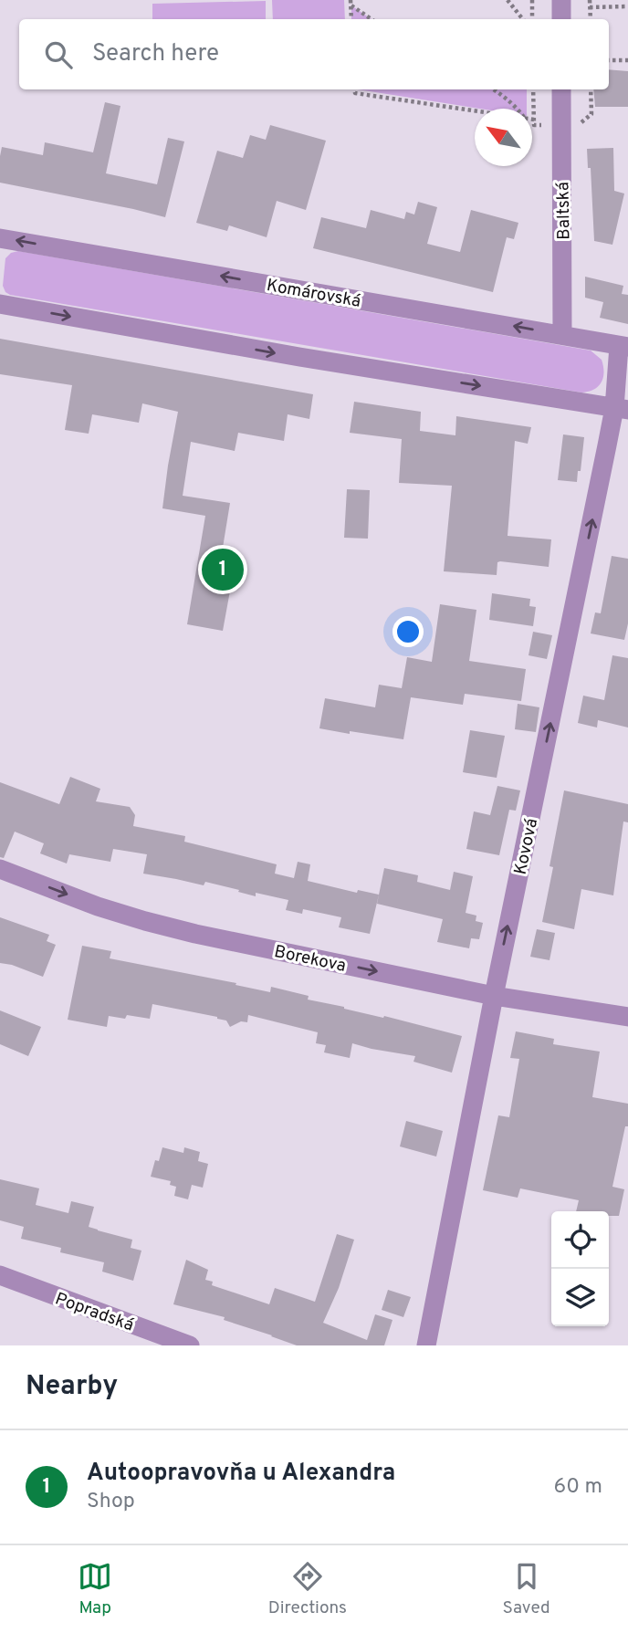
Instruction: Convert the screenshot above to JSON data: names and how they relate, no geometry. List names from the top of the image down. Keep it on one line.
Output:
{"streets":{"street":["Baltská","Komárovská","Kovová","Borekova","Popradská"]},"crossings":[["Baltská","Komárovská"],["Komárovská","Kovová"],["Kovová","Borekova"]],"one_way":["Kovová","Borekova"],"north":"top left","page":{"search":"Search here","pins":"1","heading":"Nearby","list":[{"mark":"1","name":"Autoopravovňa u Alexandra","note":"Shop","value":"60 m"}],"nav":["Map","Directions","Saved"]}}
